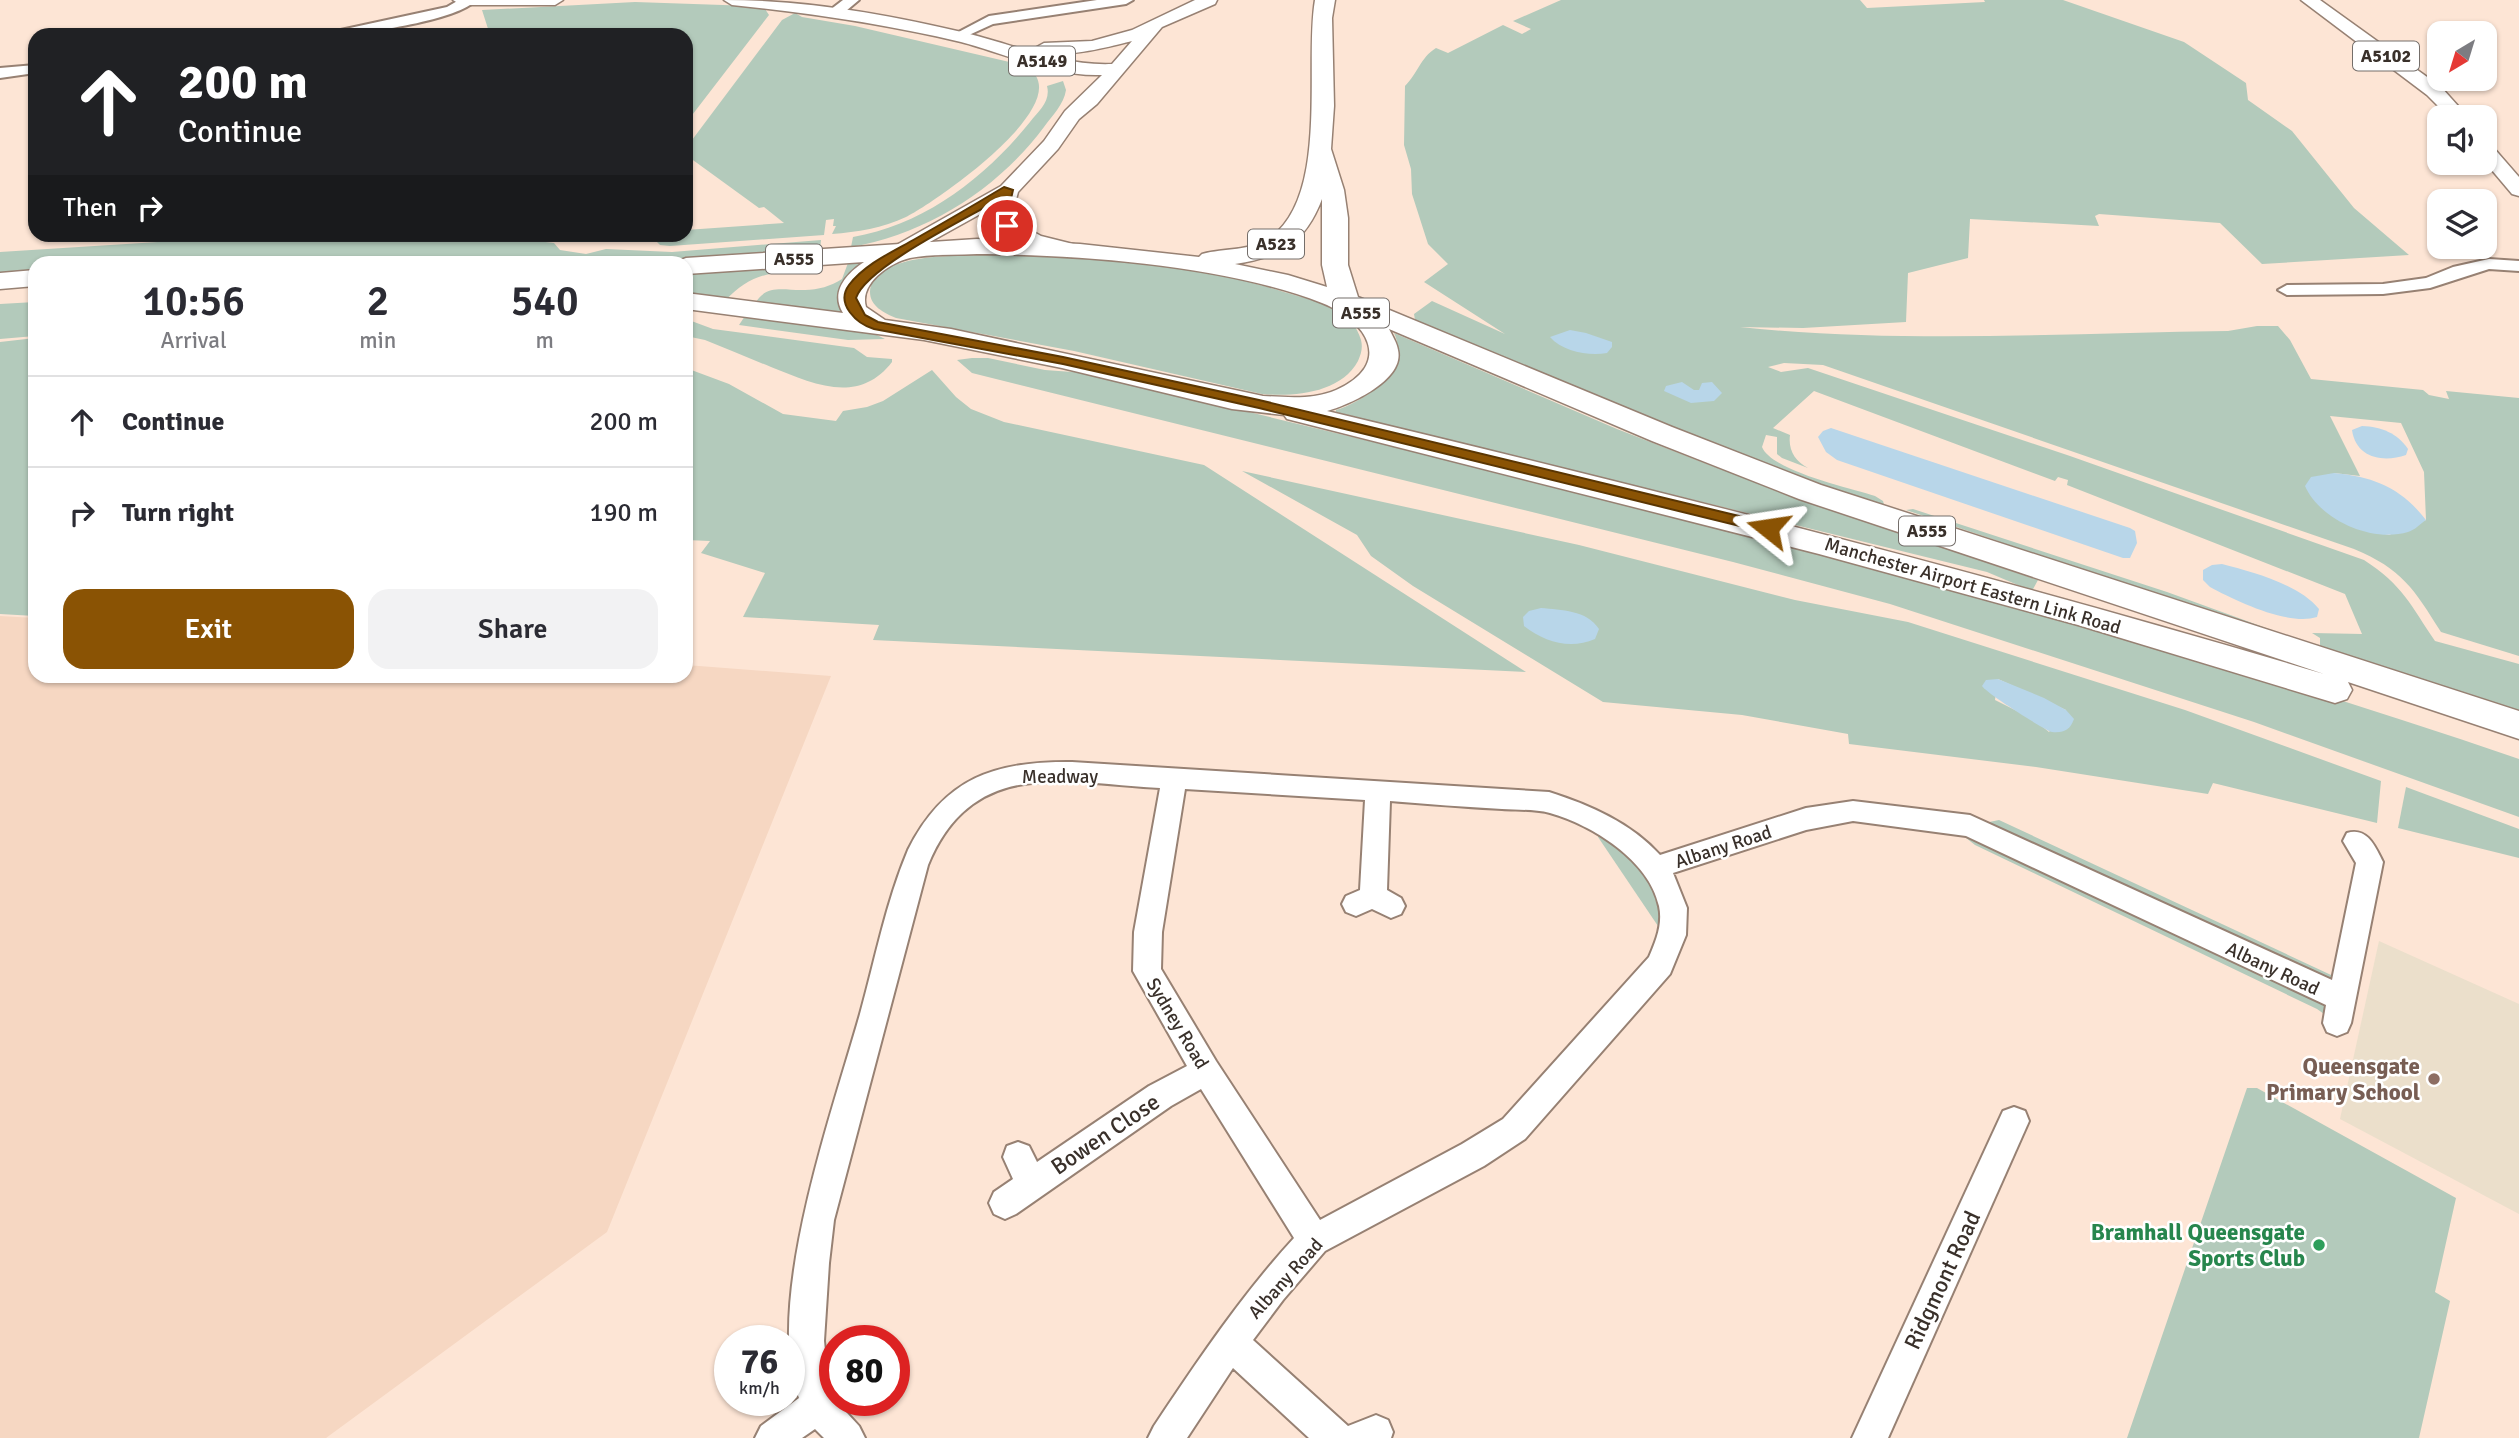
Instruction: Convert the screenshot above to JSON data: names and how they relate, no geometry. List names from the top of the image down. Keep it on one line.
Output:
{"streets":{"highway":["A523","A555","Manchester Airport Eastern Link Road"],"main road":["A5102","A5149"],"street":["Meadway","Albany Road","Sydney Road","Bowen Close","Ridgmont Road"]},"crossings":[["A523","A555"],["A523","Manchester Airport Eastern Link Road"],["A555","Manchester Airport Eastern Link Road"],["Meadway","Albany Road"],["Meadway","Sydney Road"],["Albany Road","Sydney Road"],["Sydney Road","Bowen Close"]],"places":["Queensgate Primary School","Bramhall Queensgate Sports Club"],"north":"bottom left","page":{"turn":["200 m","Continue"],"then":"Then","eta":["10:56","Arrival","2","min","540","m"],"list":[{"name":"Continue","value":"200 m"},{"name":"Turn right","value":"190 m"}],"buttons":["Exit","Share"],"speed":"76 km/h","limit":"80"}}
